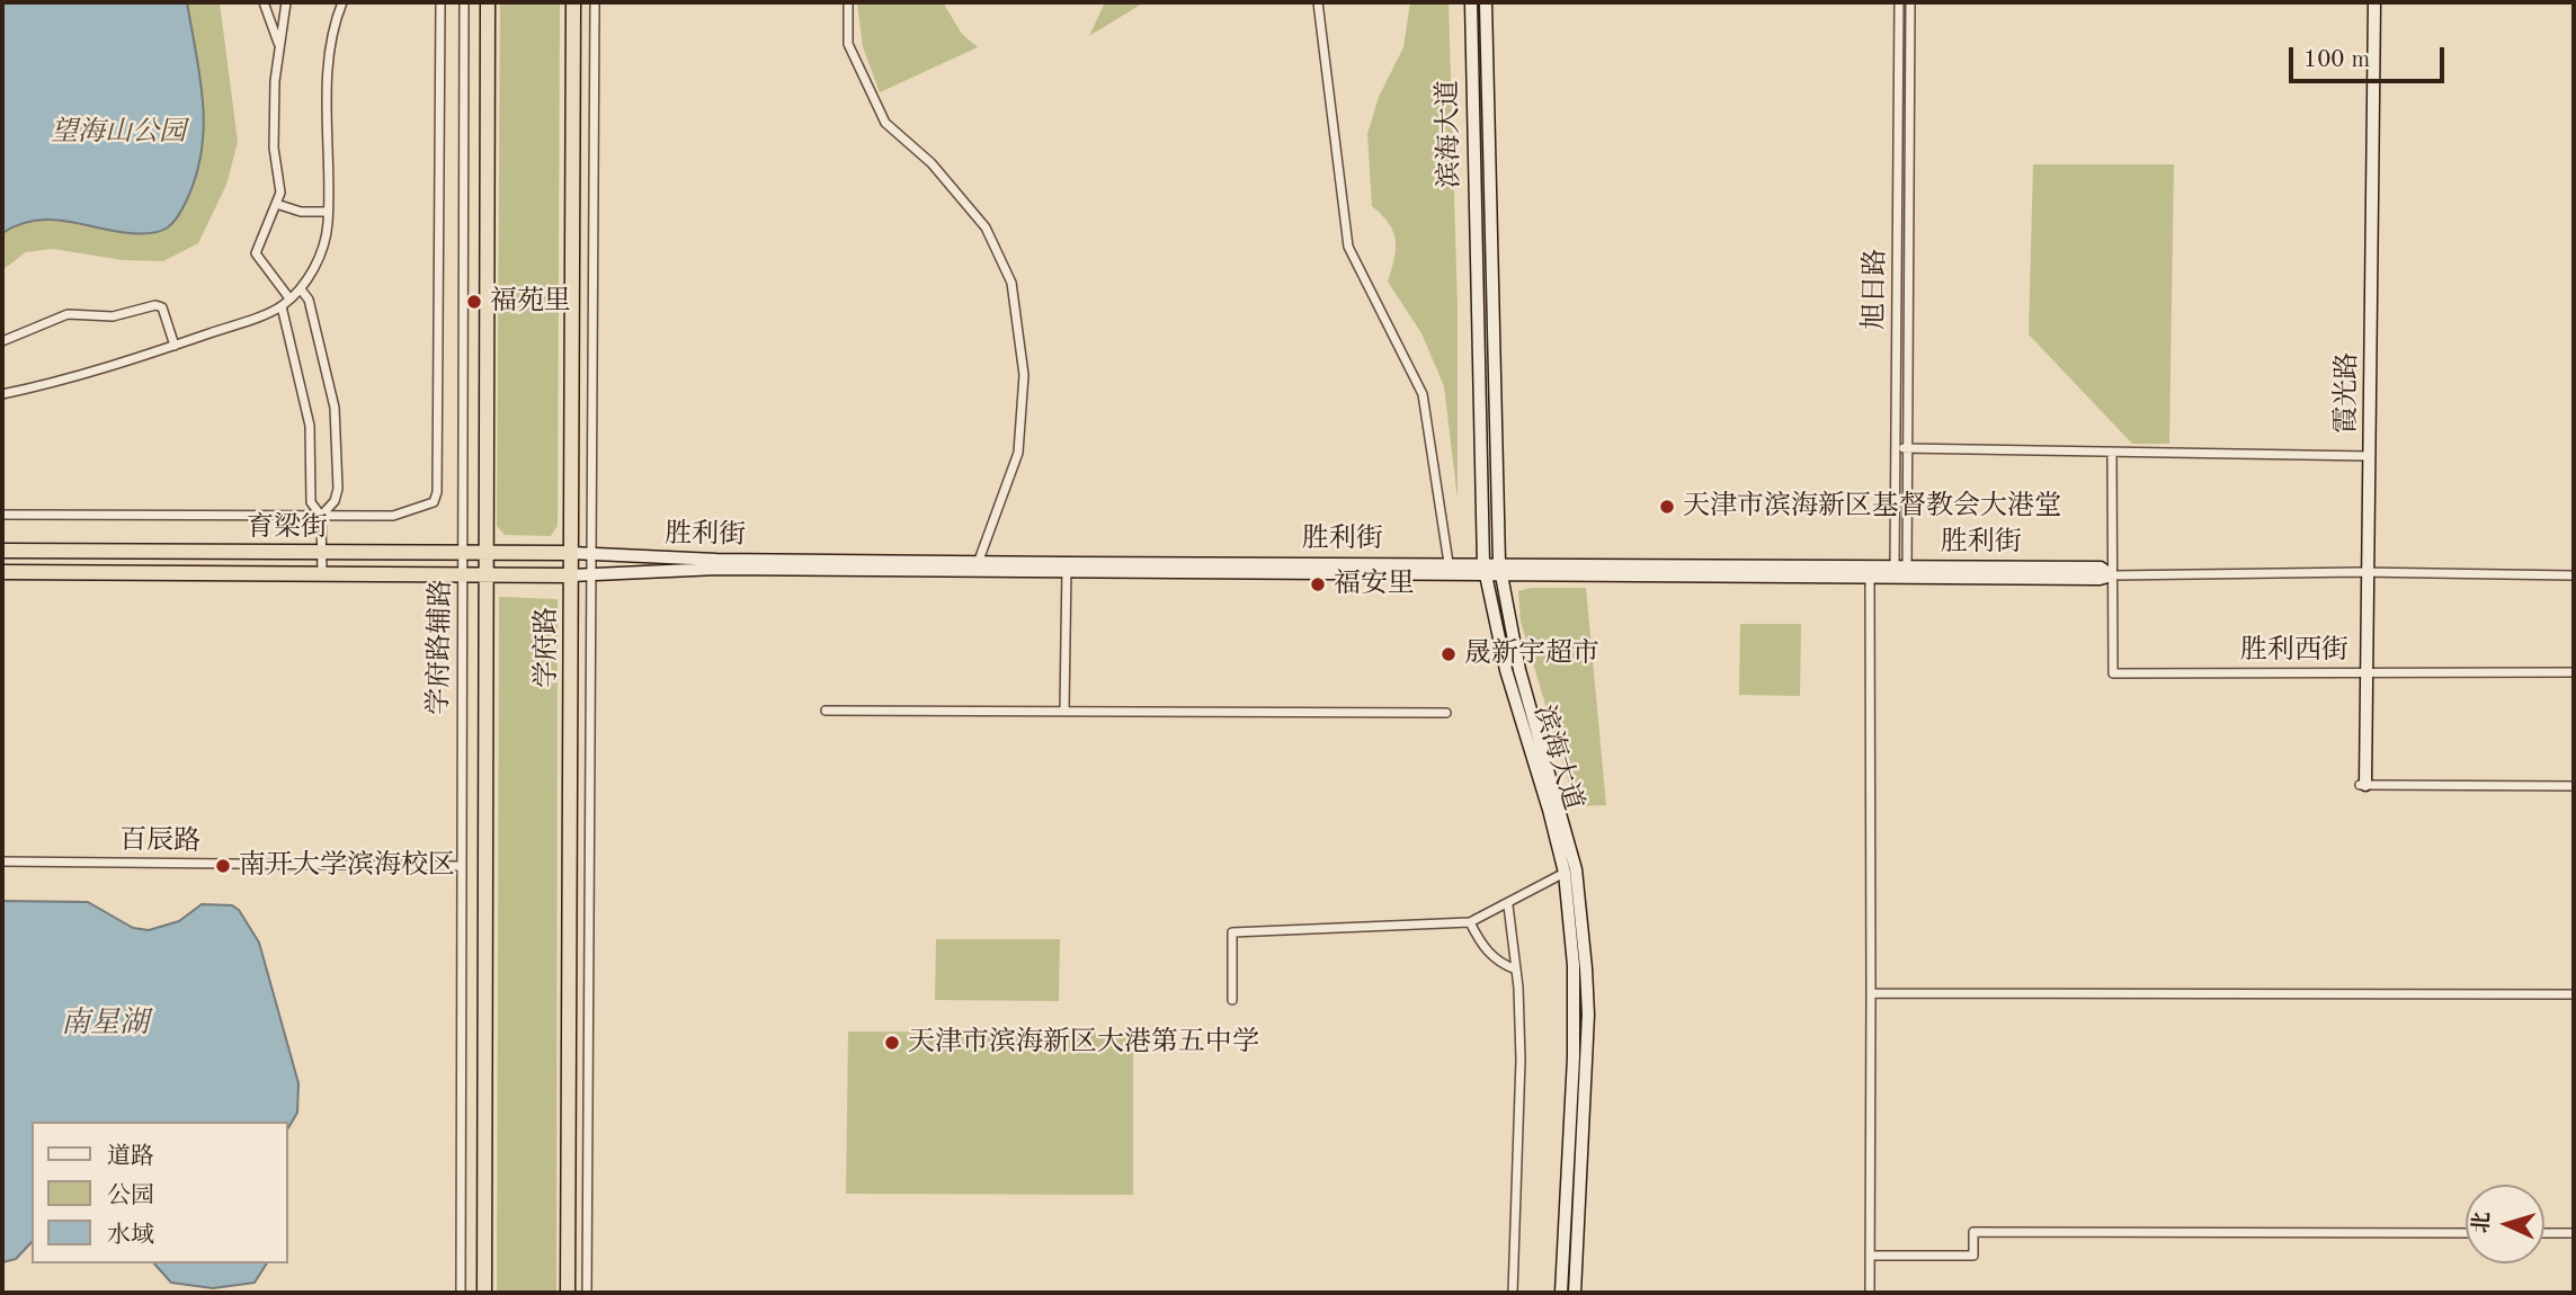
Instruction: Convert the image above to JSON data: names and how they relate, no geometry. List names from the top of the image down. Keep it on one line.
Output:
{"streets":{"highway":["育梁街","学府路"],"street":["滨海大道","旭日路","霞光路","胜利街","学府路辅路","胜利西街","百辰路"]},"crossings":[["滨海大道","胜利街"],["旭日路","胜利街"],["霞光路","胜利街"],["霞光路","胜利西街"],["育梁街","胜利街"],["育梁街","学府路辅路"],["育梁街","学府路"],["胜利街","学府路"],["胜利街","胜利西街"],["学府路辅路","百辰路"]],"water":["南星湖"],"parks":["望海山公园"],"places":["福苑里","天津市滨海新区基督教会大港堂","福安里","晟新宇超市","南开大学滨海校区","天津市滨海新区大港第五中学"],"legend":["道路","公园","水域"],"scale_bar":"100 m","north":"left"}
